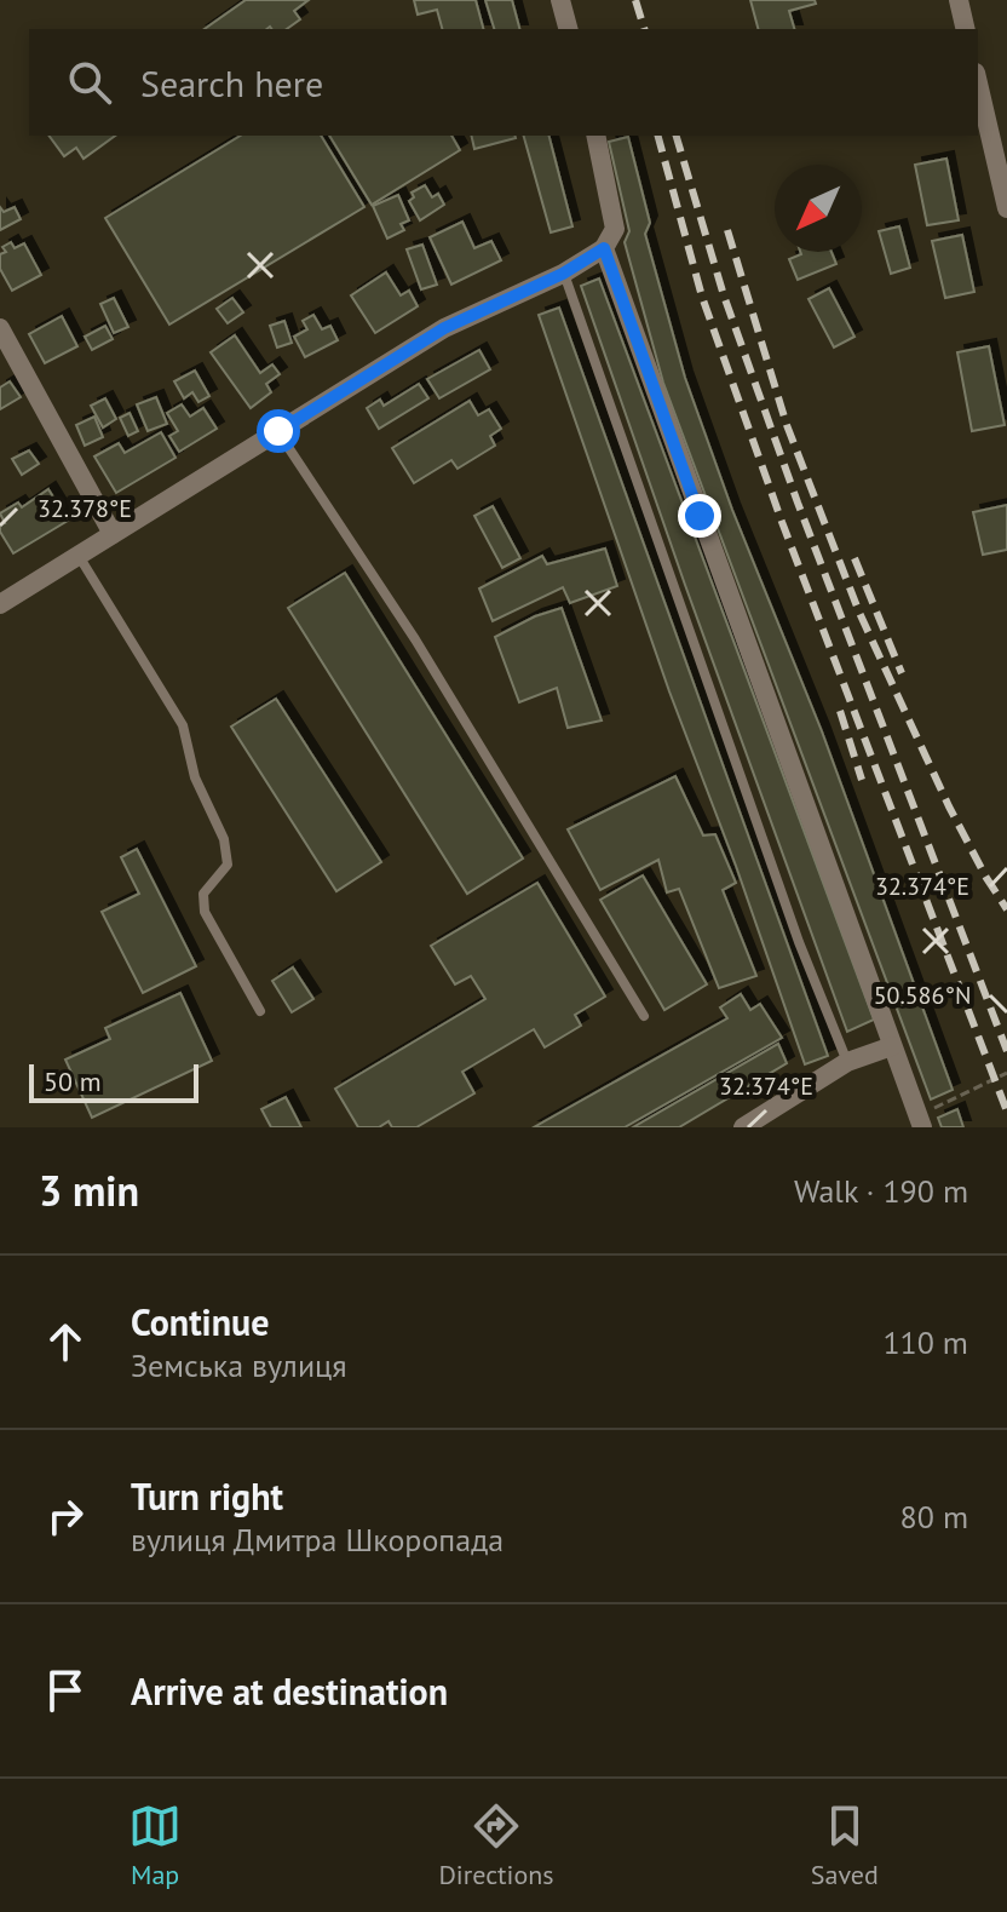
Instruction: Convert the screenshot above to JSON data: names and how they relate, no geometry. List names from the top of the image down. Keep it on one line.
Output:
{"scale_bar":"50 m","north":"bottom left","page":{"search":"Search here","scale":"50 m","heading":["3 min","Walk · 190 m"],"list":[["Continue","Земська вулиця","110 m"],["Turn right","вулиця Дмитра Шкоропада","80 m"],"Arrive at destination"],"nav":["Map","Directions","Saved"]},"coordinates":["32.378°E","32.374°E","50.586°N"]}
